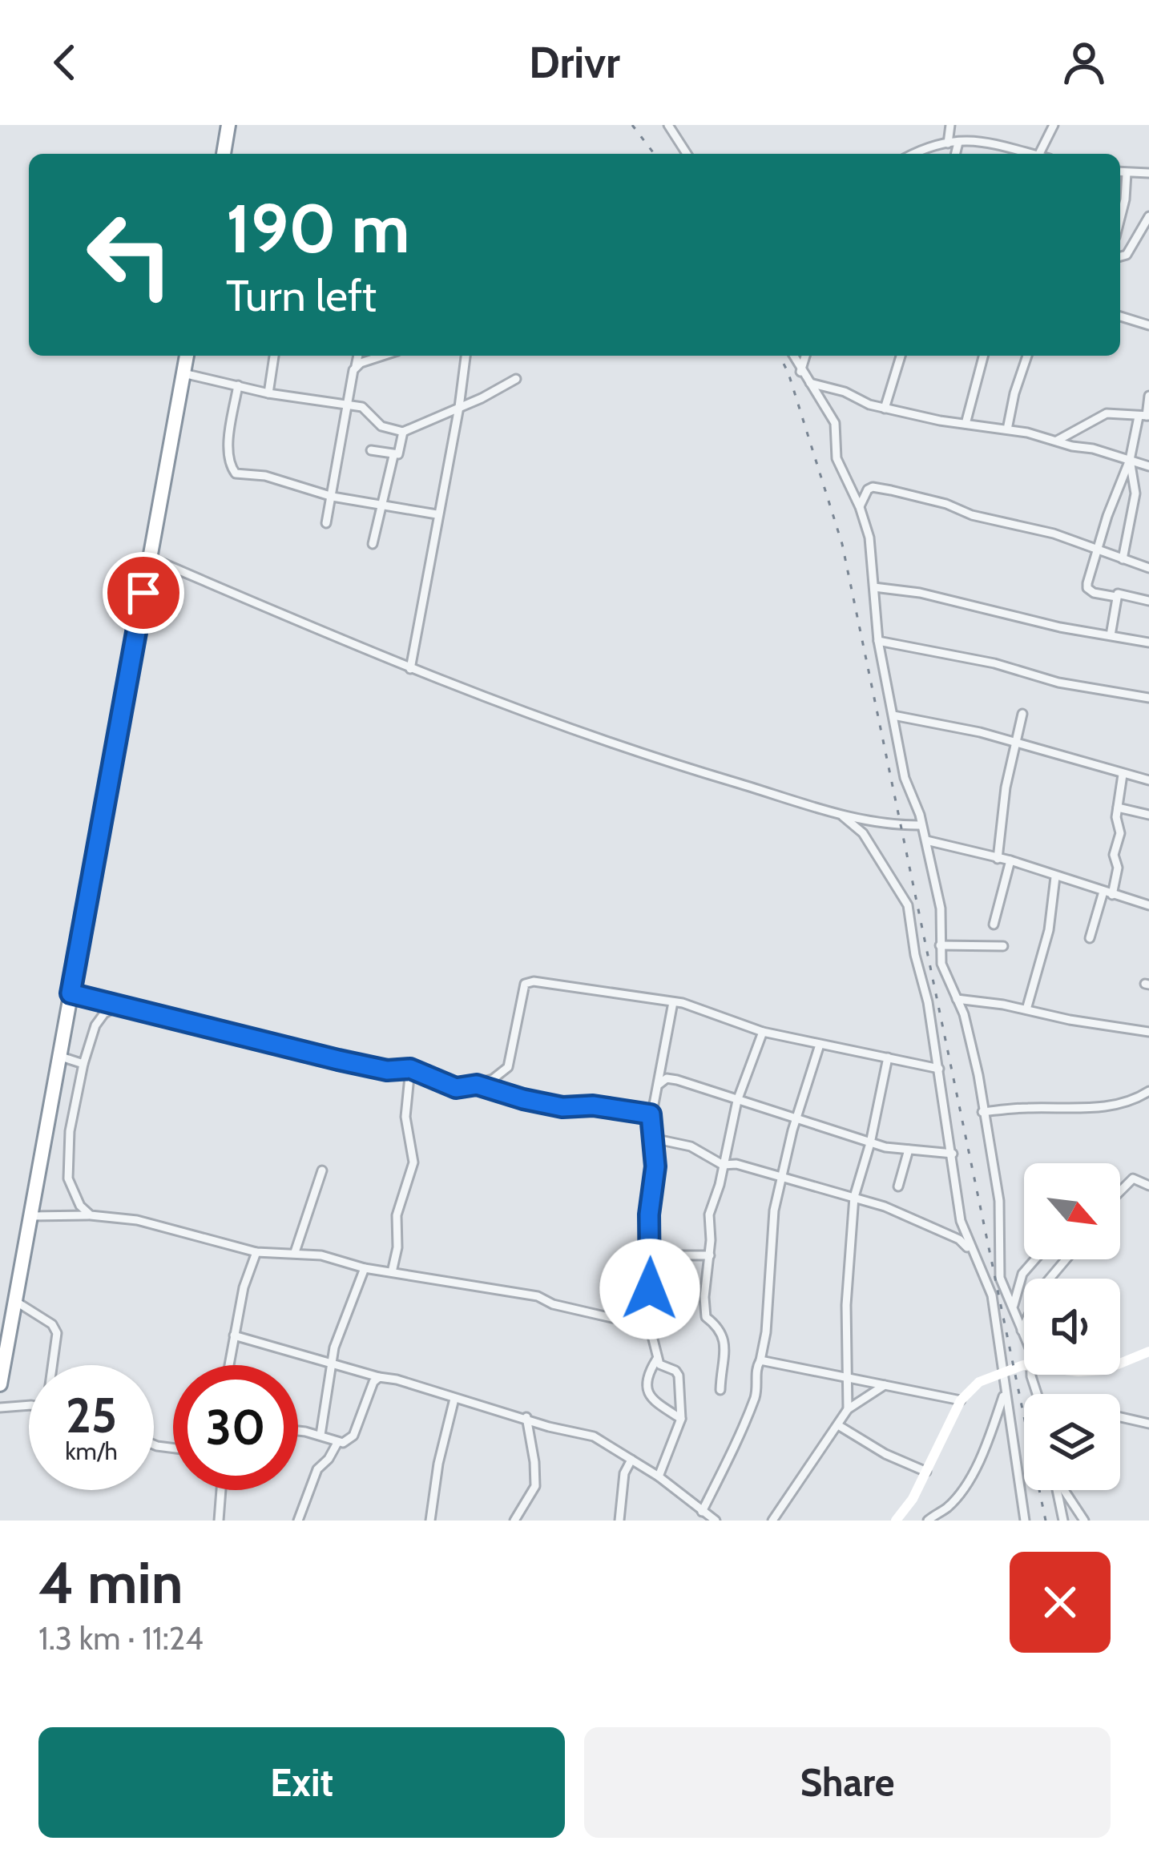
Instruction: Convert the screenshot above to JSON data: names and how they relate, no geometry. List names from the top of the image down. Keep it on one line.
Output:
{"north":"bottom right","page":{"header":"Drivr","turn":["190 m","Turn left"],"speed":"25 km/h","limit":"30","heading":["4 min","1.3 km · 11:24"],"buttons":["Exit","Share"]}}
